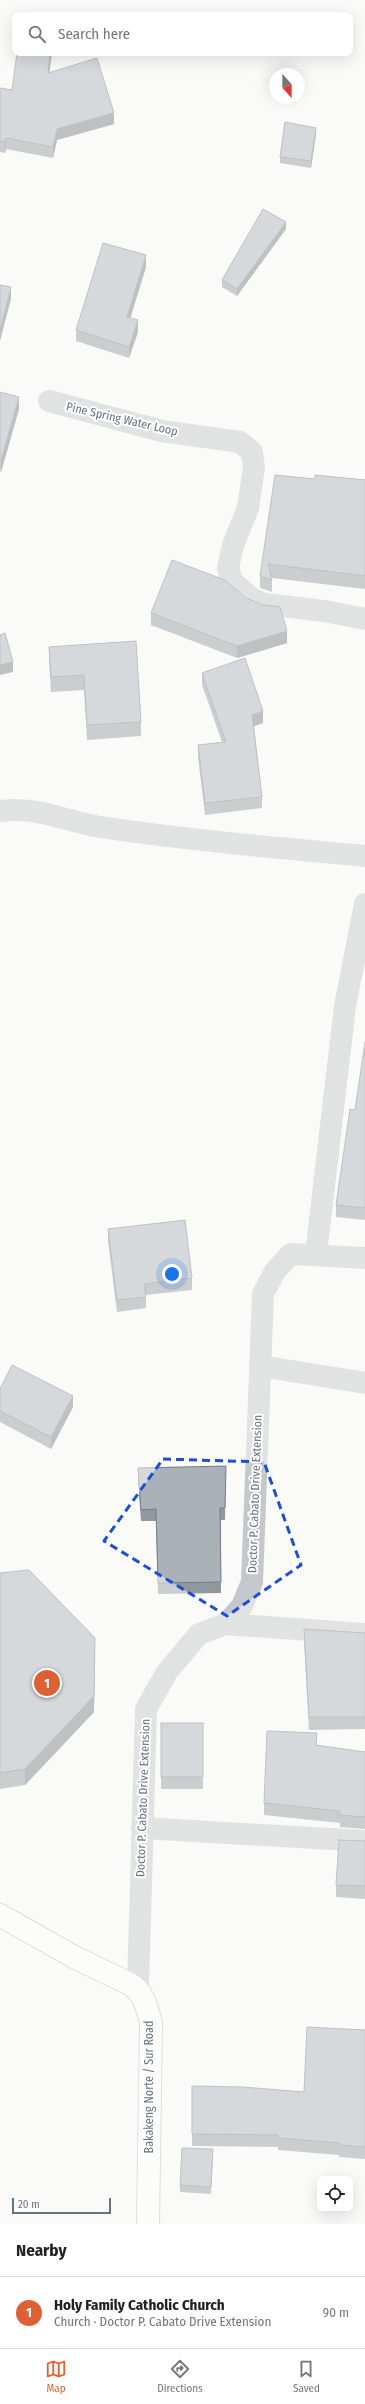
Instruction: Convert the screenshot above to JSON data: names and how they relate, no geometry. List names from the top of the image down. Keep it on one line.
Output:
{"streets":{"main road":["Bakakeng Norte / Sur Road"],"street":["Pine Spring Water Loop","Doctor P. Cabato Drive Extension"]},"crossings":[["Doctor P. Cabato Drive Extension","Bakakeng Norte / Sur Road"]],"scale_bar":"20 m","north":"bottom","page":{"search":"Search here","pins":"1","scale":"20 m","heading":"Nearby","list":[{"mark":"1","name":"Holy Family Catholic Church","note":"Church · Doctor P. Cabato Drive Extension","value":"90 m"}],"nav":["Map","Directions","Saved"]}}
